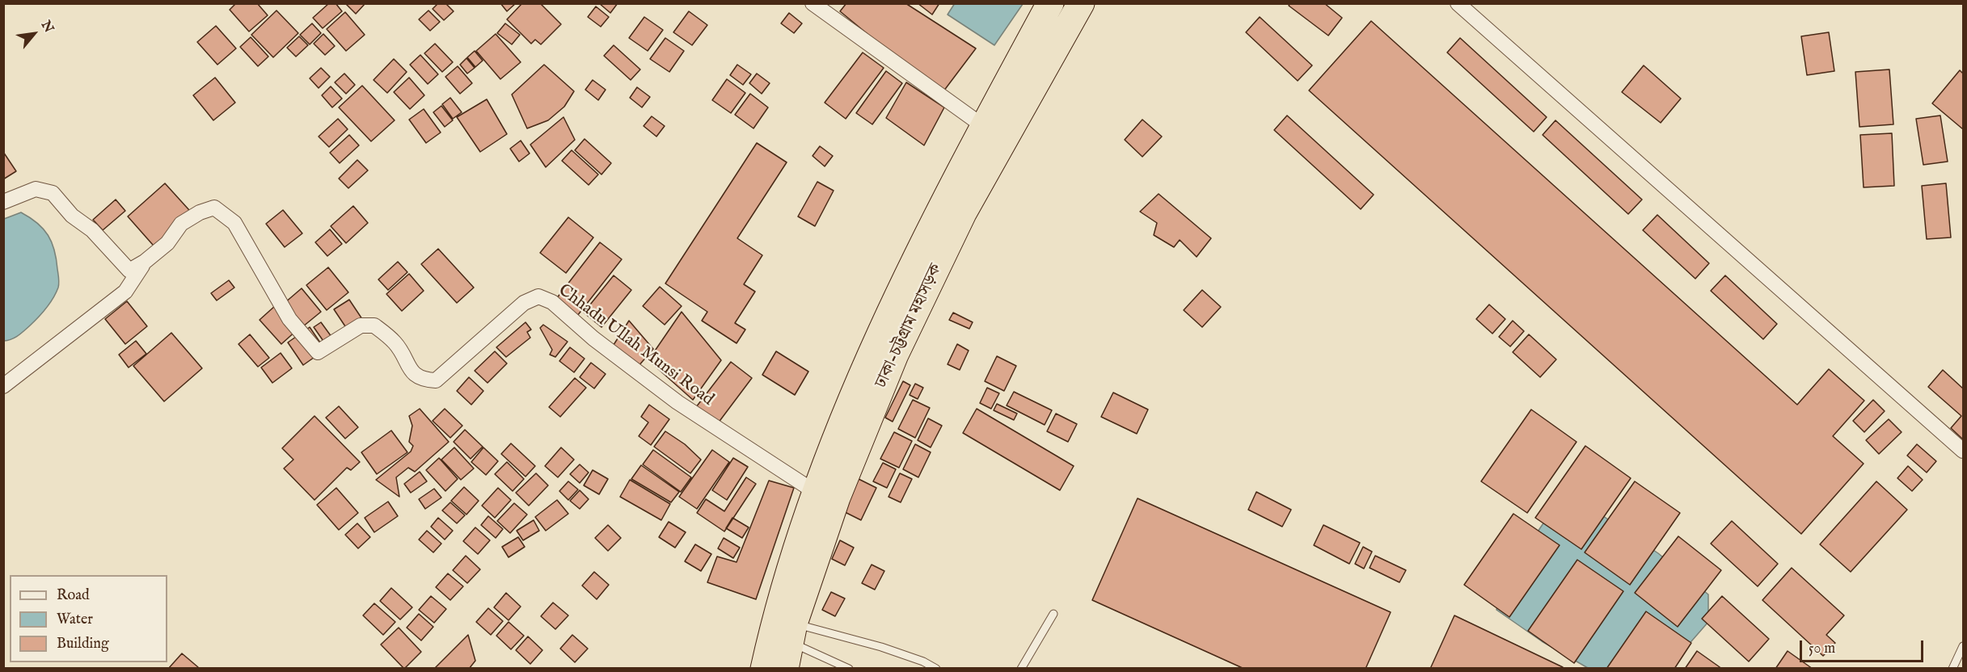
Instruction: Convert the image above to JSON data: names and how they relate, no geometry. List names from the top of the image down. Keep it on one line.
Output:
{"streets":{"highway":["ঢাকা-চট্টগ্রাম মহাসড়ক"],"street":["Chhadu Ullah Munsi Road"]},"crossings":[["ঢাকা-চট্টগ্রাম মহাসড়ক","Chhadu Ullah Munsi Road"]],"legend":["Road","Water","Building"],"scale_bar":"50 m","north":"top right"}
